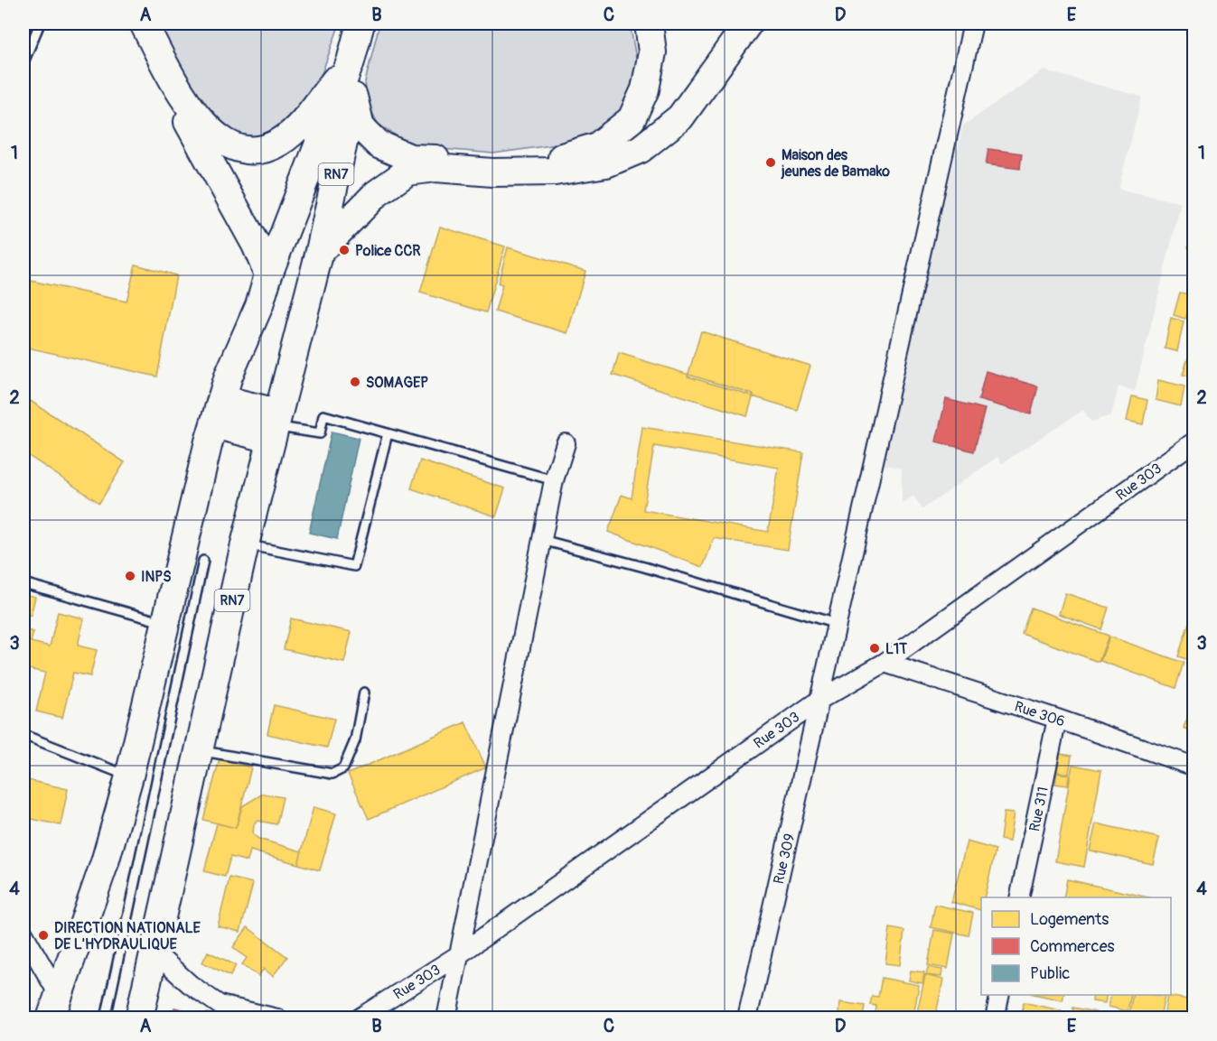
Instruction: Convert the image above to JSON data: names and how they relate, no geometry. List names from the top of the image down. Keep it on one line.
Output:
{"streets":{"main road":["RN7"],"street":["Rue 303","Rue 306","Rue 311","Rue 309"]},"crossings":[["Rue 303","Rue 306"],["Rue 303","Rue 309"],["Rue 306","Rue 311"]],"places":["Maison des jeunes de Bamako","Police CCR","SOMAGEP","INPS","L1T","DIRECTION NATIONALE DE L'HYDRAULIQUE"],"legend":["Logements","Commerces","Public"],"grid":{"columns":["A","B","C","D","E"],"rows":["1","2","3","4"]}}
